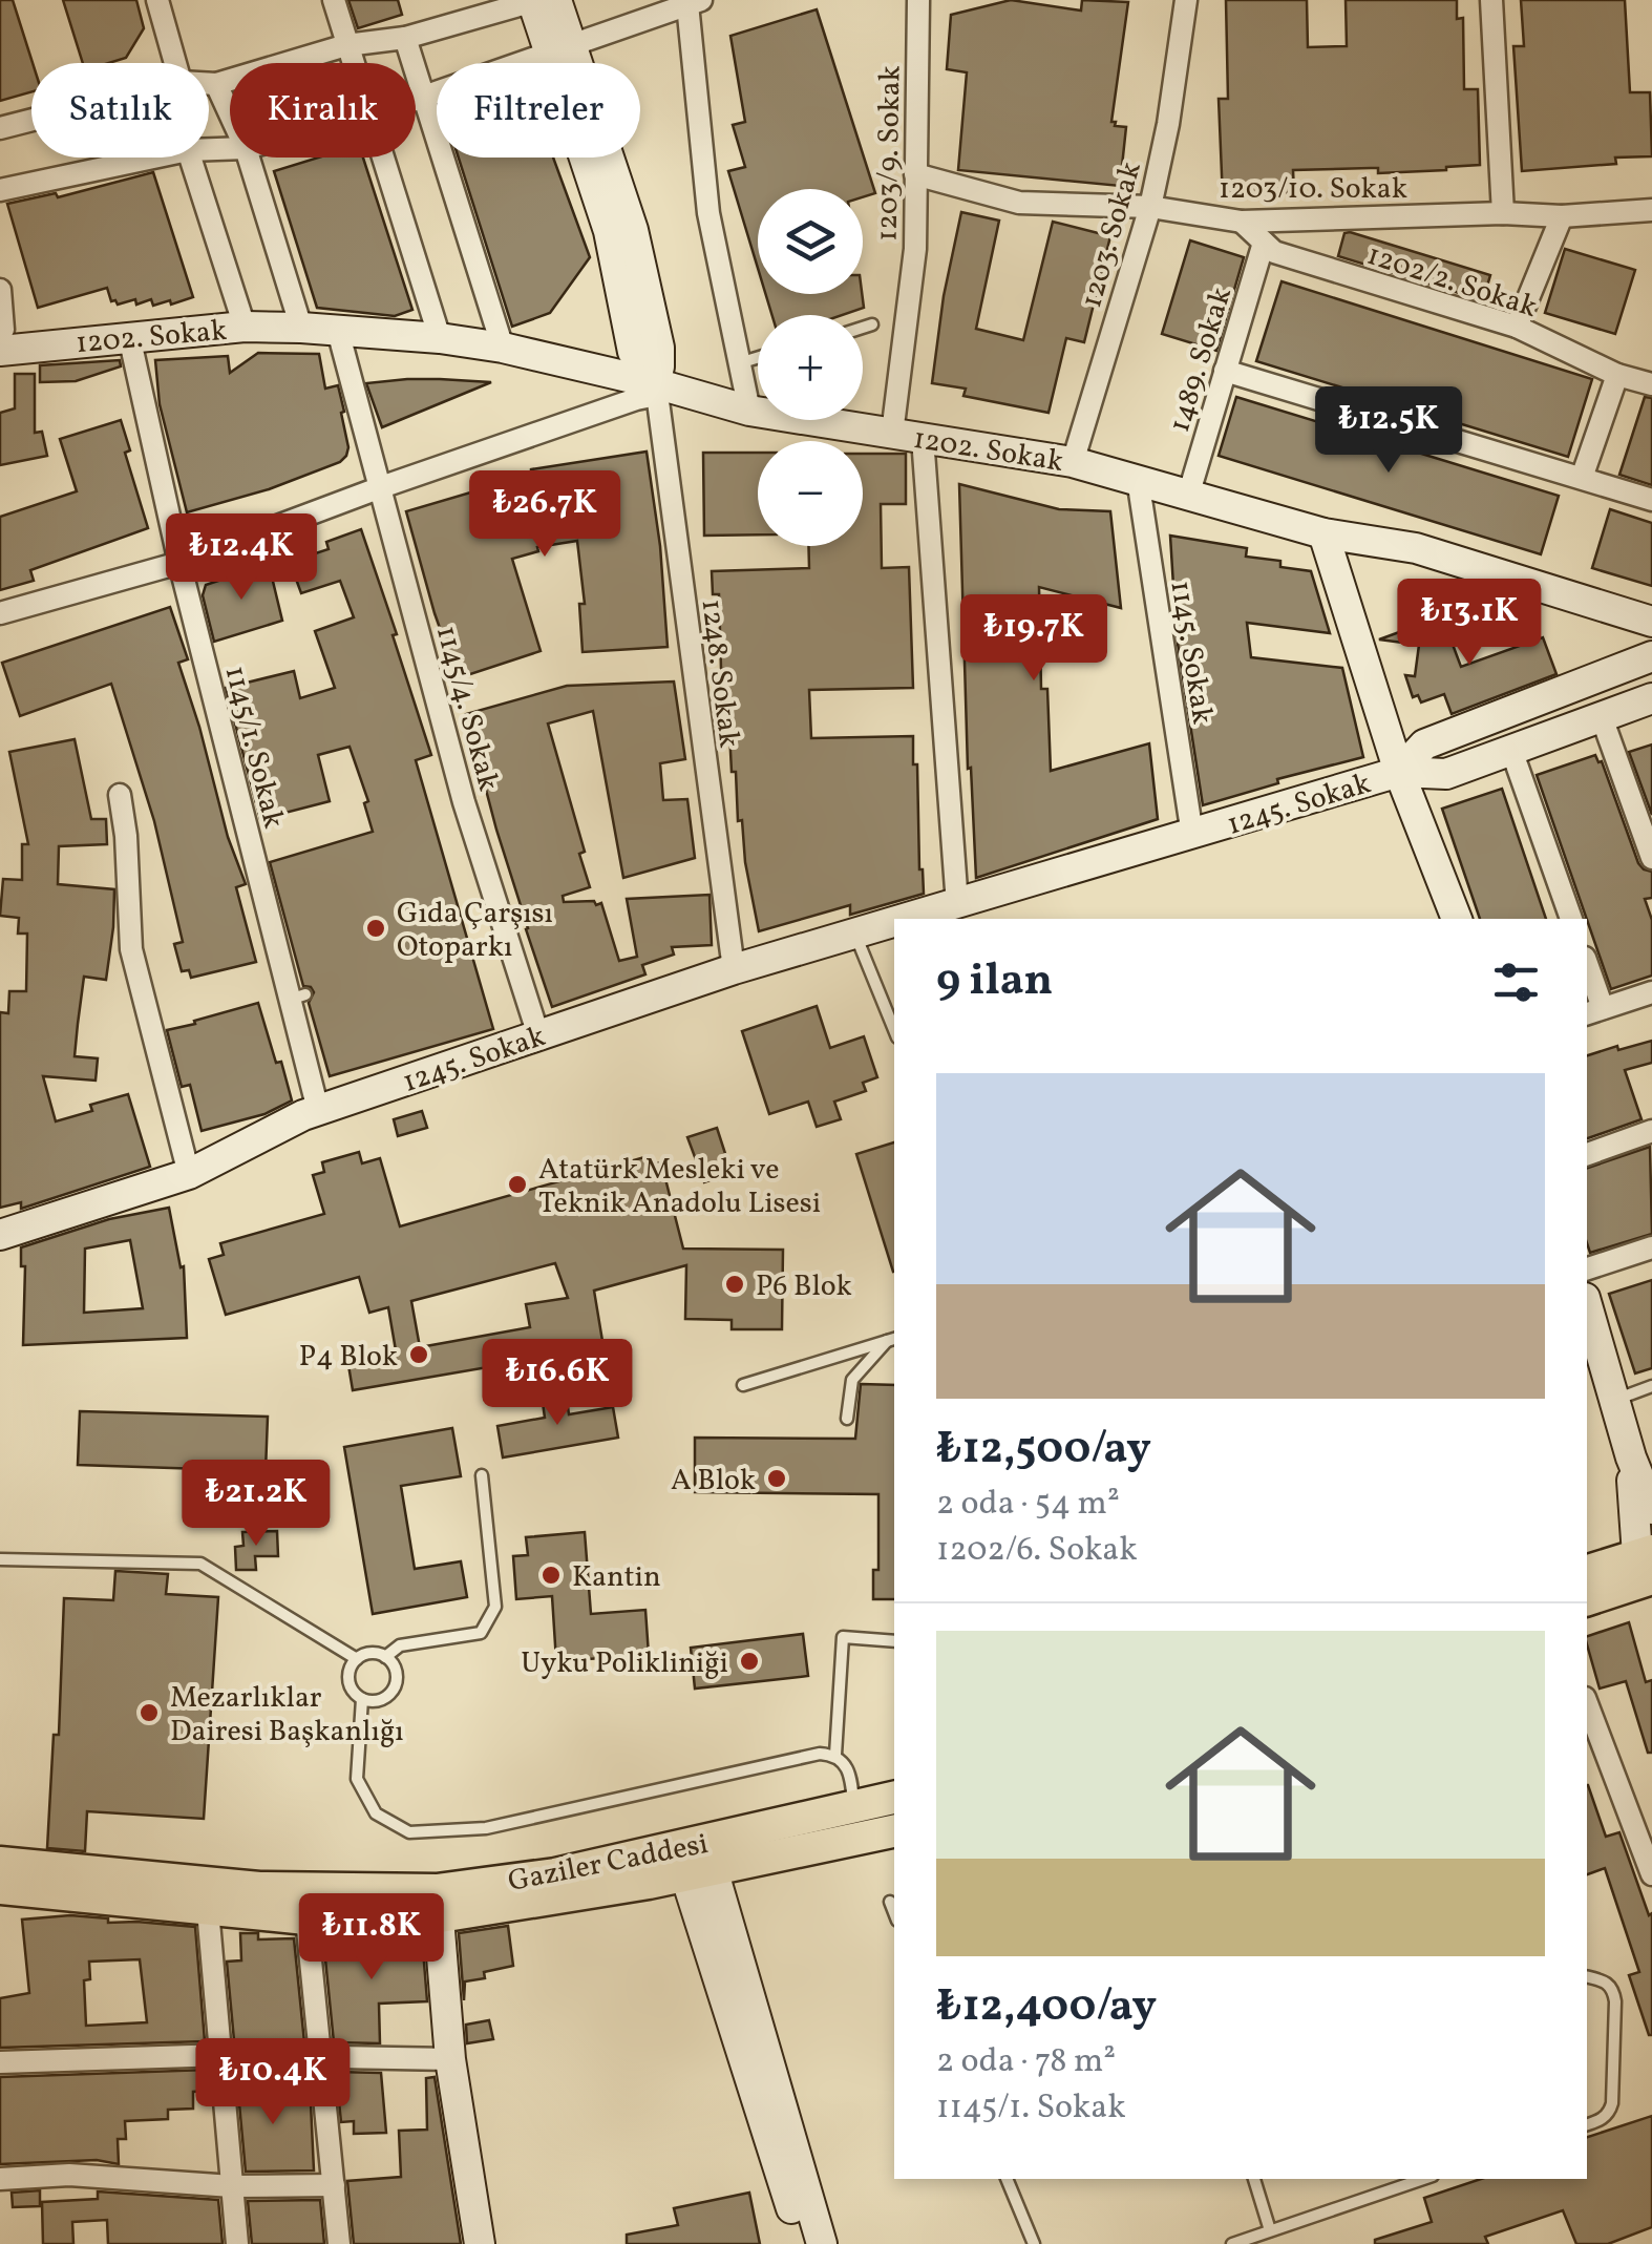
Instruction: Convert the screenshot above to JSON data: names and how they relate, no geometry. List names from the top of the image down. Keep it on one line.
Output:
{"streets":{"main road":["Gaziler Caddesi"],"street":["1203/9. Sokak","1203/10. Sokak","1203. Sokak","1202/2. Sokak","1202. Sokak","1489. Sokak","1145. Sokak","1248. Sokak","1145/4. Sokak","1145/1. Sokak","1245. Sokak"]},"crossings":[["1203/9. Sokak","1203/10. Sokak"],["1203/9. Sokak","1202. Sokak"],["1203/10. Sokak","1203. Sokak"],["1203/10. Sokak","1202/2. Sokak"],["1203. Sokak","1202. Sokak"],["1202/2. Sokak","1489. Sokak"],["1202. Sokak","1489. Sokak"],["1202. Sokak","1145. Sokak"],["1202. Sokak","1248. Sokak"],["1202. Sokak","1145/4. Sokak"],["1202. Sokak","1145/1. Sokak"],["1145. Sokak","1245. Sokak"],["1248. Sokak","1245. Sokak"],["1145/4. Sokak","1245. Sokak"],["1145/1. Sokak","1245. Sokak"]],"places":["Gıda Çarşısı Otoparkı","Atatürk Mesleki ve Teknik Anadolu Lisesi","P6 Blok","P4 Blok","A Blok","Kantin","Uyku Polikliniği","Mezarlıklar Dairesi Başkanlığı"],"page":{"chip":["Satılık","Kiralık","Filtreler"],"map_buttons":["+","−"],"price":["₺12.5K","₺26.7K","₺12.4K","₺13.1K","₺19.7K","₺16.6K","₺21.2K","₺11.8K","₺10.4K"],"heading":"9 ilan","list":[{"name":"₺12,500/ay","note":"2 oda · 54 m² · 1202/6. Sokak"},{"name":"₺12,400/ay","note":"2 oda · 78 m² · 1145/1. Sokak"}]}}
